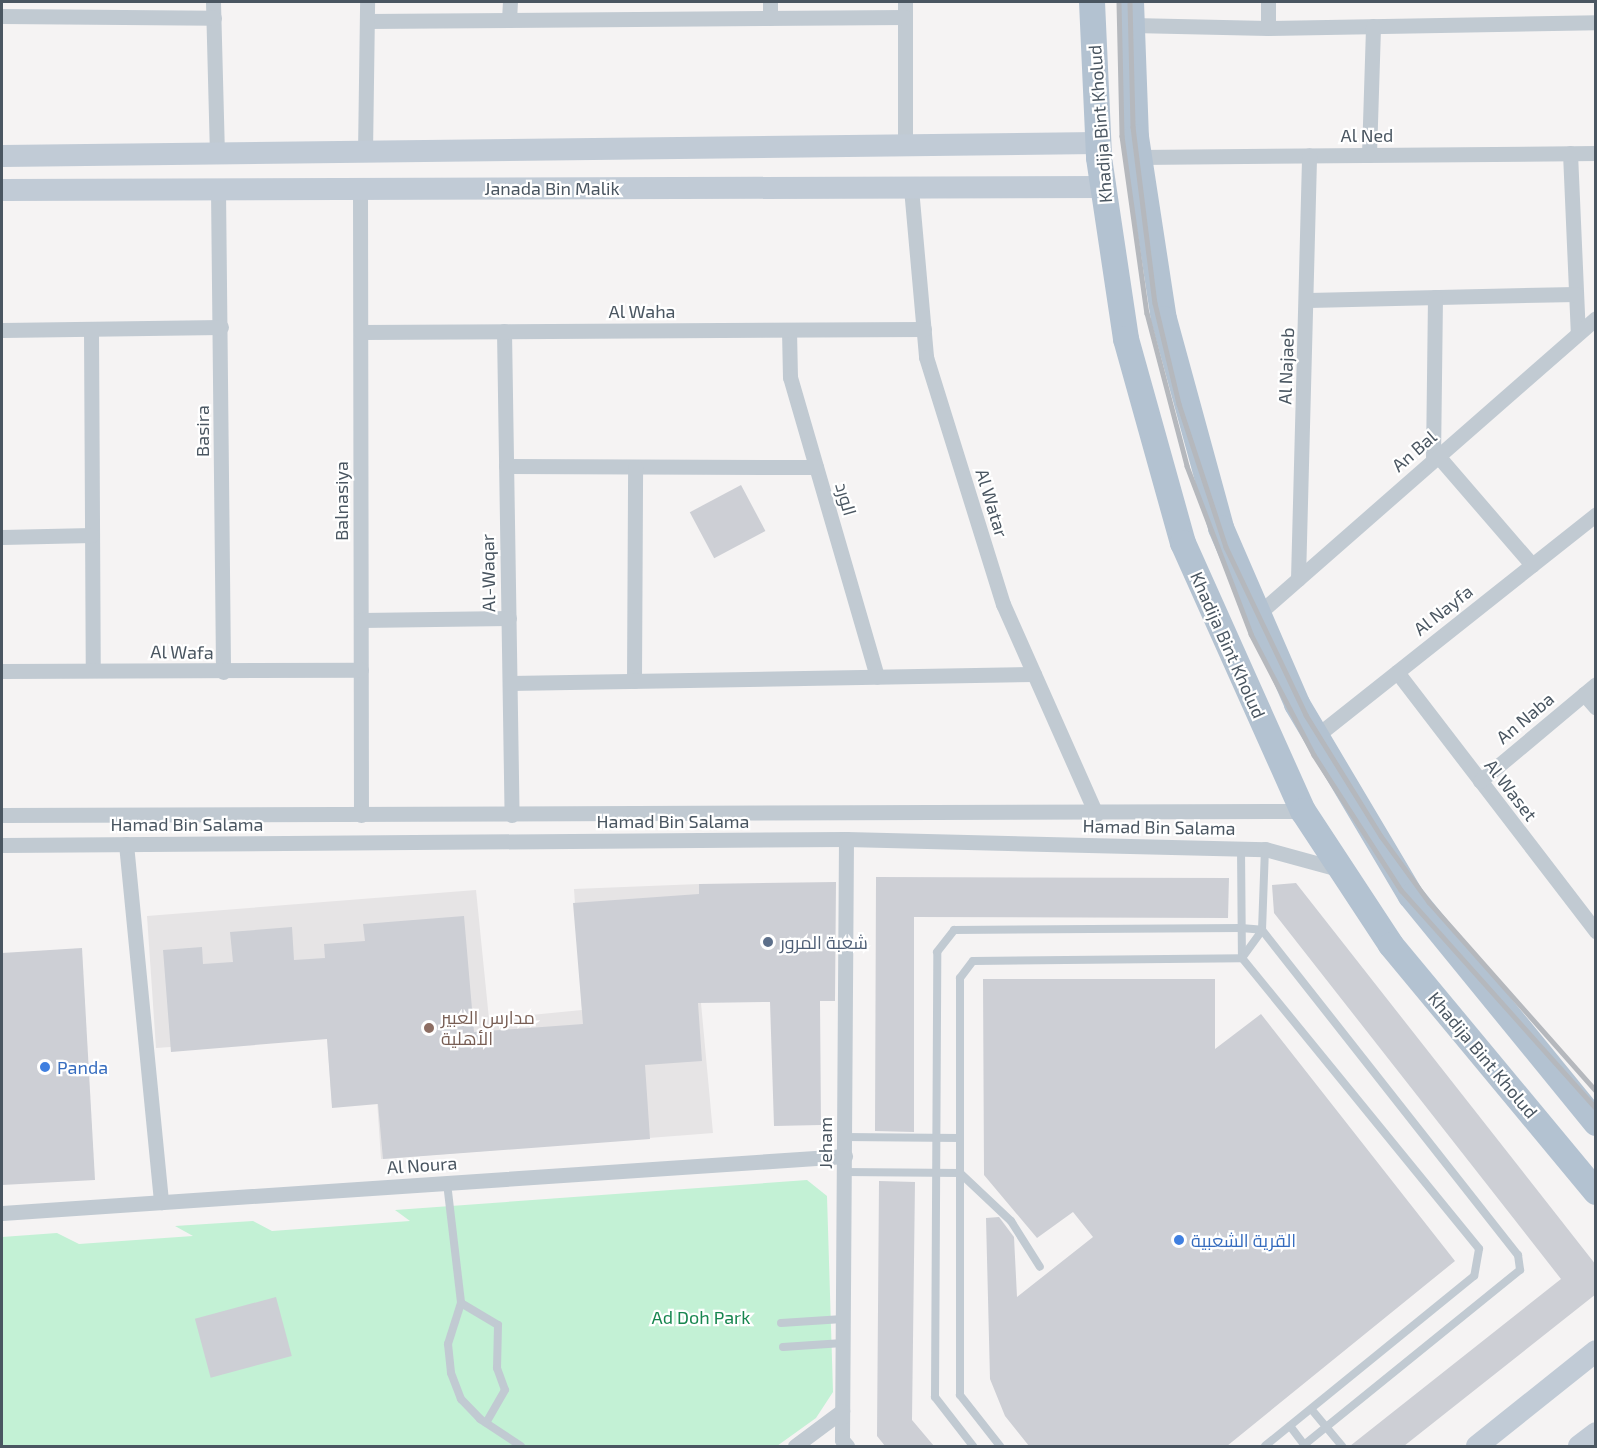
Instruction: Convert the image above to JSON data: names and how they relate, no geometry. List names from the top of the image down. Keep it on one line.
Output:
{"streets":{"main road":["Khadija Bint Kholud"],"street":["Al Ned","Janada Bin Malik","Al Waha","Al Najaeb","Basira","An Bal","الورد","Balnasiya","Al Watar","Al-Waqar","Al Nayfa","Al Wafa","An Naba","Al Waset","Hamad Bin Salama","Jeham","Al Noura"]},"crossings":[["Khadija Bint Kholud","Al Ned"],["Khadija Bint Kholud","Janada Bin Malik"],["Khadija Bint Kholud","An Bal"],["Khadija Bint Kholud","Al Nayfa"],["Khadija Bint Kholud","Hamad Bin Salama"],["Al Ned","Al Najaeb"],["Janada Bin Malik","Basira"],["Janada Bin Malik","Balnasiya"],["Janada Bin Malik","Al Watar"],["Al Waha","الورد"],["Al Waha","Balnasiya"],["Al Waha","Al Watar"],["Al Waha","Al-Waqar"],["Al Najaeb","An Bal"],["Basira","Al Wafa"],["Balnasiya","Al Wafa"],["Balnasiya","Hamad Bin Salama"],["Al Watar","Hamad Bin Salama"],["Al-Waqar","Hamad Bin Salama"],["Al Nayfa","Al Waset"],["An Naba","Al Waset"],["Hamad Bin Salama","Jeham"],["Jeham","Al Noura"]],"parks":["Ad Doh Park"],"places":["شعبة المرور","مدارس العبير الأهلية","Panda","القرية الشعبية"]}
